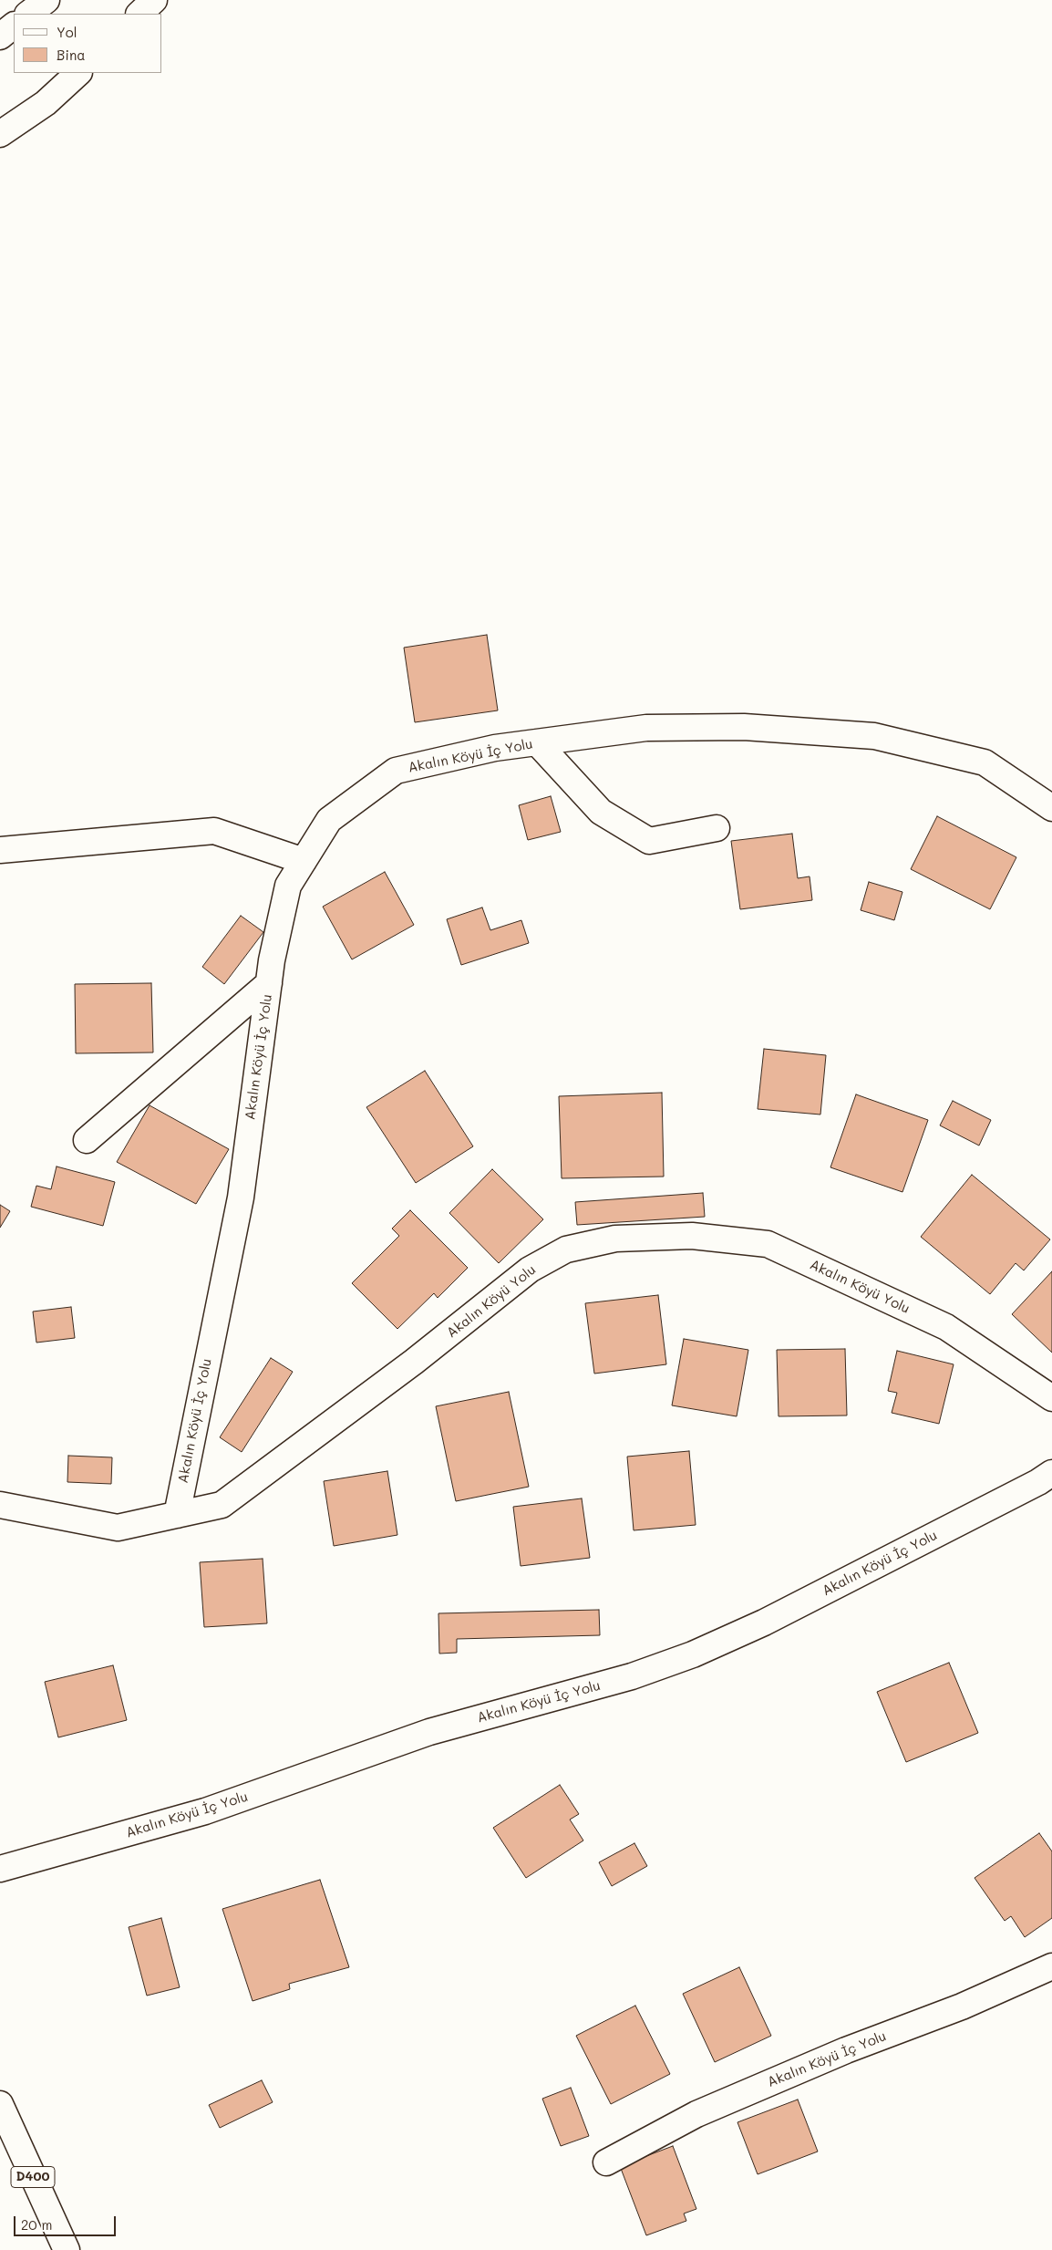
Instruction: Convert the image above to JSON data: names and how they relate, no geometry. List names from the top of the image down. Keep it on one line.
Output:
{"streets":{"main road":["Akalın Köyü İç Yolu","Akalın Köyü Yolu","D400"]},"crossings":[["Akalın Köyü İç Yolu","Akalın Köyü Yolu"]],"legend":["Yol","Bina"],"scale_bar":"20 m"}
